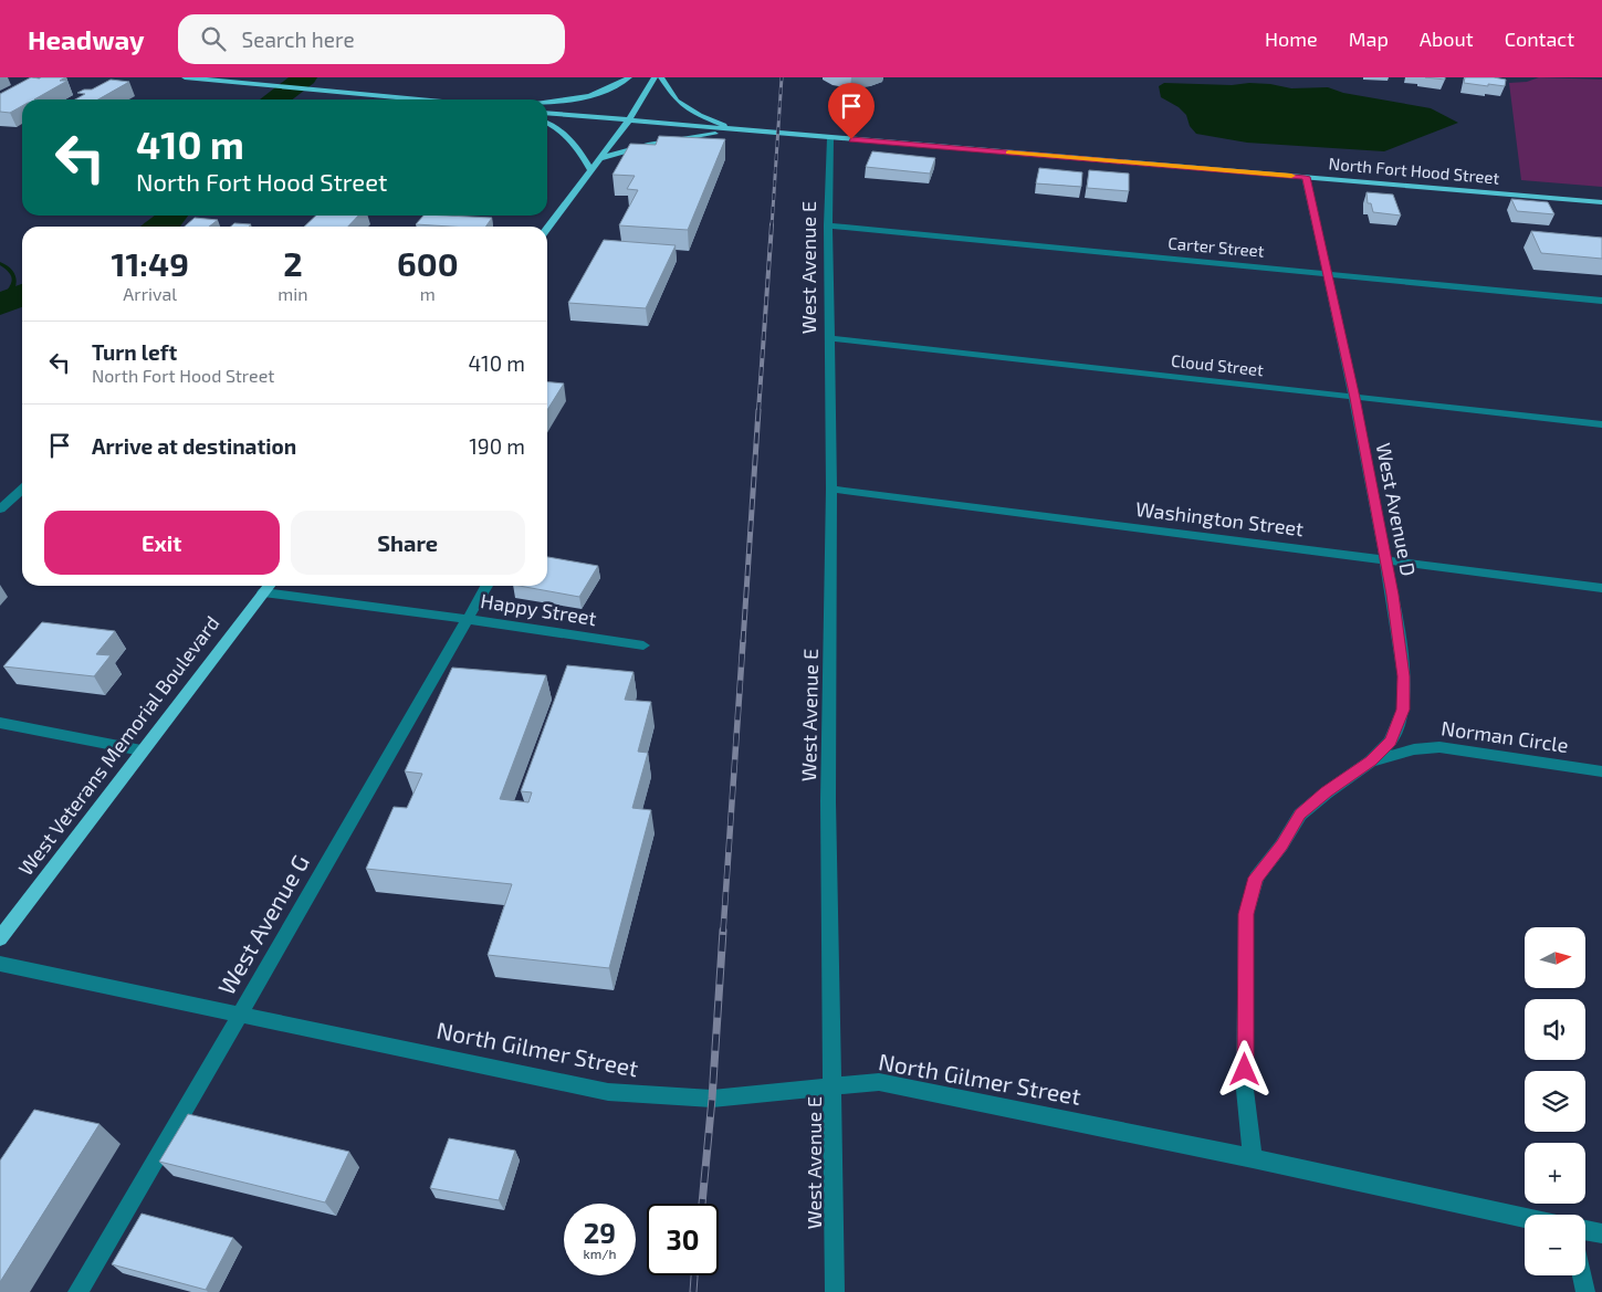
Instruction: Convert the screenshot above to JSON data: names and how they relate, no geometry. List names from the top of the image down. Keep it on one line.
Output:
{"streets":{"main road":["North Fort Hood Street","West Veterans Memorial Boulevard"],"street":["Carter Street","West Avenue E","Cloud Street","West Avenue D","Washington Street","Happy Street","Norman Circle","West Avenue G","North Gilmer Street"]},"crossings":[["North Fort Hood Street","West Avenue E"],["North Fort Hood Street","West Avenue D"],["Carter Street","West Avenue E"],["Carter Street","West Avenue D"],["West Avenue E","Cloud Street"],["West Avenue E","Washington Street"],["West Avenue E","North Gilmer Street"],["Cloud Street","West Avenue D"],["West Avenue D","Washington Street"],["West Avenue D","Norman Circle"],["West Avenue D","North Gilmer Street"],["Happy Street","West Veterans Memorial Boulevard"],["Happy Street","West Avenue G"],["West Avenue G","North Gilmer Street"]],"north":"right","page":{"header":"Headway","search":"Search here","nav":["Home","Map","About","Contact"],"turn":["410 m","North Fort Hood Street"],"eta":["11:49","Arrival","2","min","600","m"],"list":[{"name":"Turn left","note":"North Fort Hood Street","value":"410 m"},{"name":"Arrive at destination","value":"190 m"}],"buttons":["Exit","Share"],"map_buttons":["+","−"],"speed":"29 km/h","limit":"30"}}
